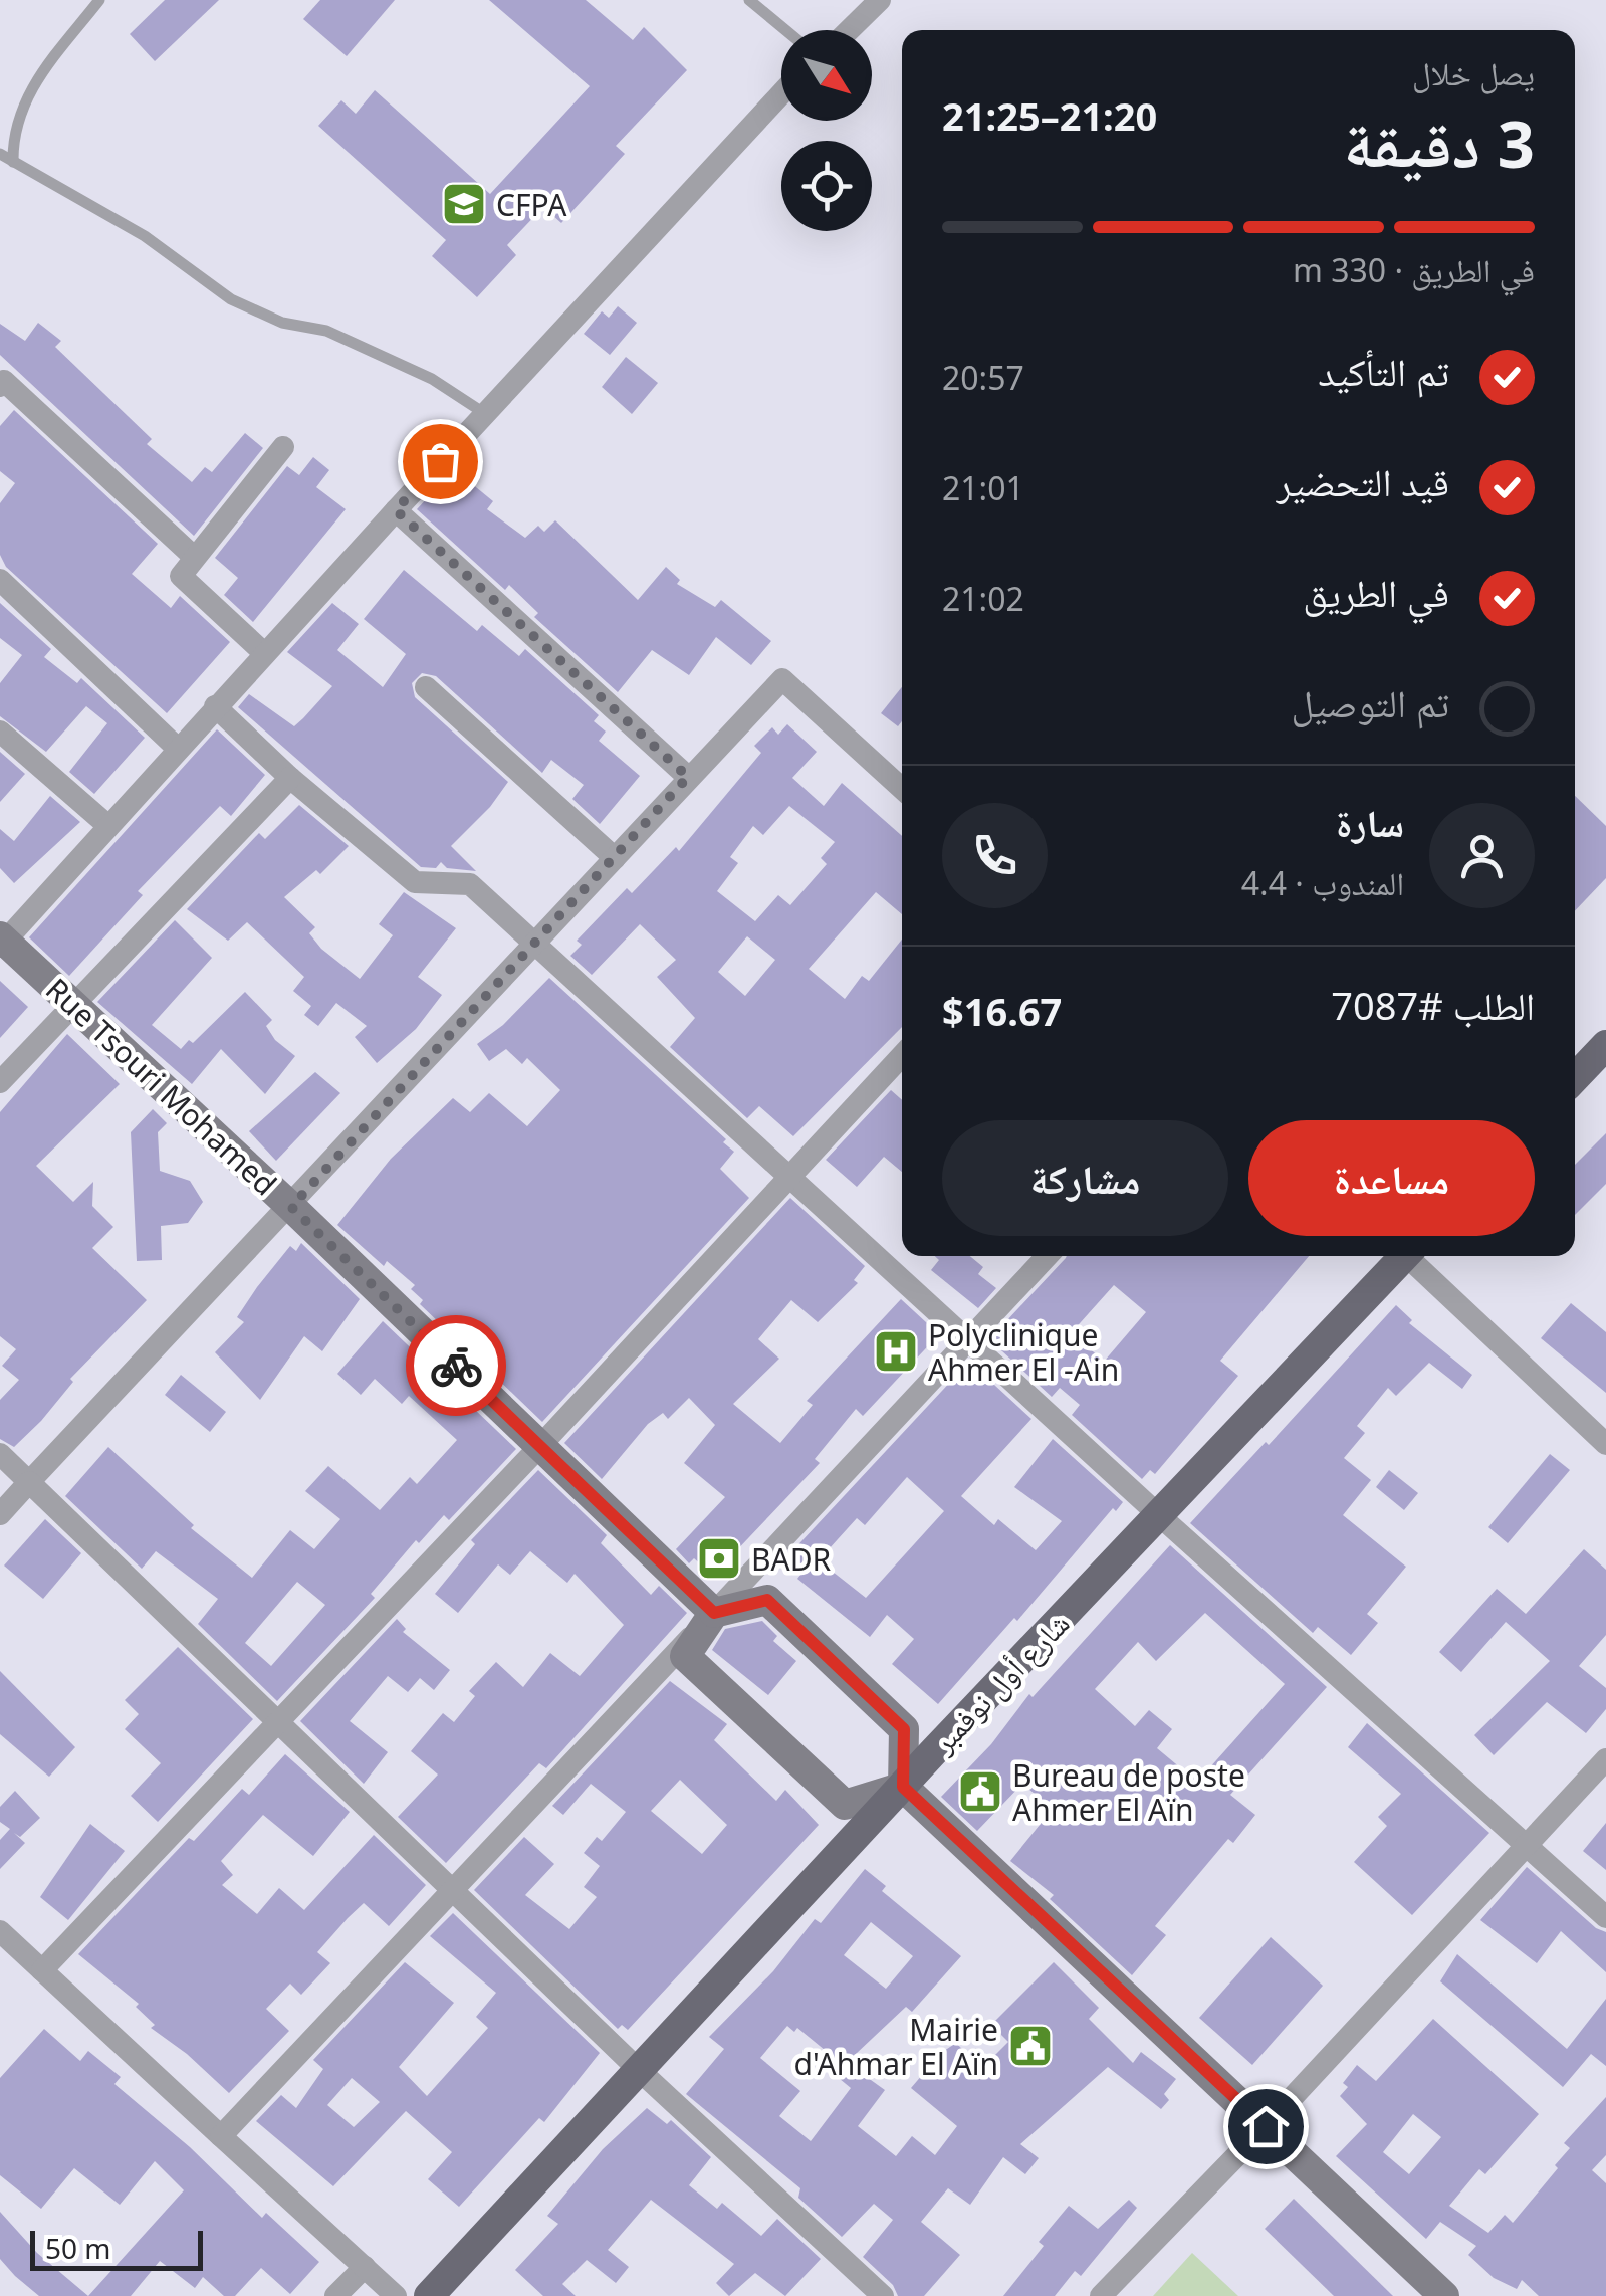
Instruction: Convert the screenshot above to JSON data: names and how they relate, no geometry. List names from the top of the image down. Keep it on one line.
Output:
{"streets":{"main road":["شارع أول نوفمبر"],"street":["Rue Tsouri Mohamed"]},"places":{"school or university":["CFPA"],"hospital":["Polyclinique Ahmer El -Ain"],"bank":["BADR"],"public building":["Bureau de poste Ahmer El Aïn","Mairie d'Ahmar El Aïn"]},"scale_bar":"50 m","north":"bottom right","page":{"heading":["3 دقيقة","يصل خلال","21:20–21:25"],"panel":["سارة","المندوب · 4.4","الطلب #7087","$16.67"],"bar":"في الطريق · 330 m","list":[["تم التأكيد","20:57"],["قيد التحضير","21:01"],["في الطريق","21:02"],"تم التوصيل"],"buttons":["مساعدة","مشاركة"],"scale":"50 m"}}
